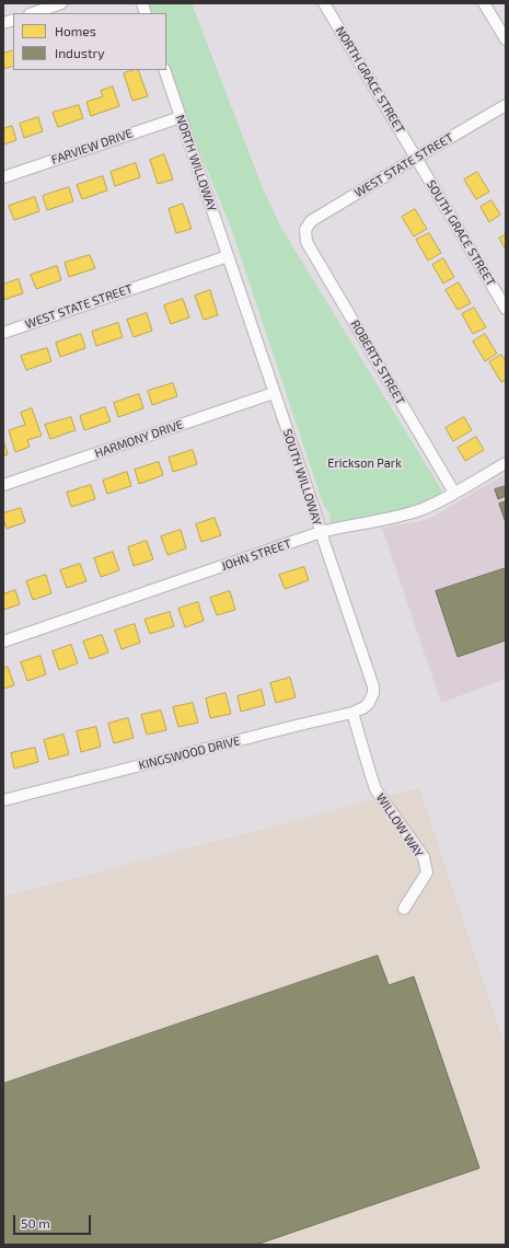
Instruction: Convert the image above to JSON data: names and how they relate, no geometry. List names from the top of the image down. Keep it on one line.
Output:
{"streets":{"street":["NORTH GRACE STREET","FARVIEW DRIVE","NORTH WILLOWAY","WEST STATE STREET","SOUTH GRACE STREET","ROBERTS STREET","HARMONY DRIVE","SOUTH WILLOWAY","JOHN STREET","KINGSWOOD DRIVE","WILLOW WAY"]},"crossings":[["NORTH GRACE STREET","WEST STATE STREET"],["NORTH GRACE STREET","SOUTH GRACE STREET"],["FARVIEW DRIVE","NORTH WILLOWAY"],["NORTH WILLOWAY","WEST STATE STREET"],["NORTH WILLOWAY","SOUTH WILLOWAY"],["WEST STATE STREET","SOUTH GRACE STREET"],["WEST STATE STREET","ROBERTS STREET"],["WEST STATE STREET","SOUTH WILLOWAY"],["ROBERTS STREET","JOHN STREET"],["HARMONY DRIVE","SOUTH WILLOWAY"],["SOUTH WILLOWAY","JOHN STREET"],["SOUTH WILLOWAY","KINGSWOOD DRIVE"],["KINGSWOOD DRIVE","WILLOW WAY"]],"parks":["Erickson Park"],"legend":["Homes","Industry"],"scale_bar":"50 m"}
